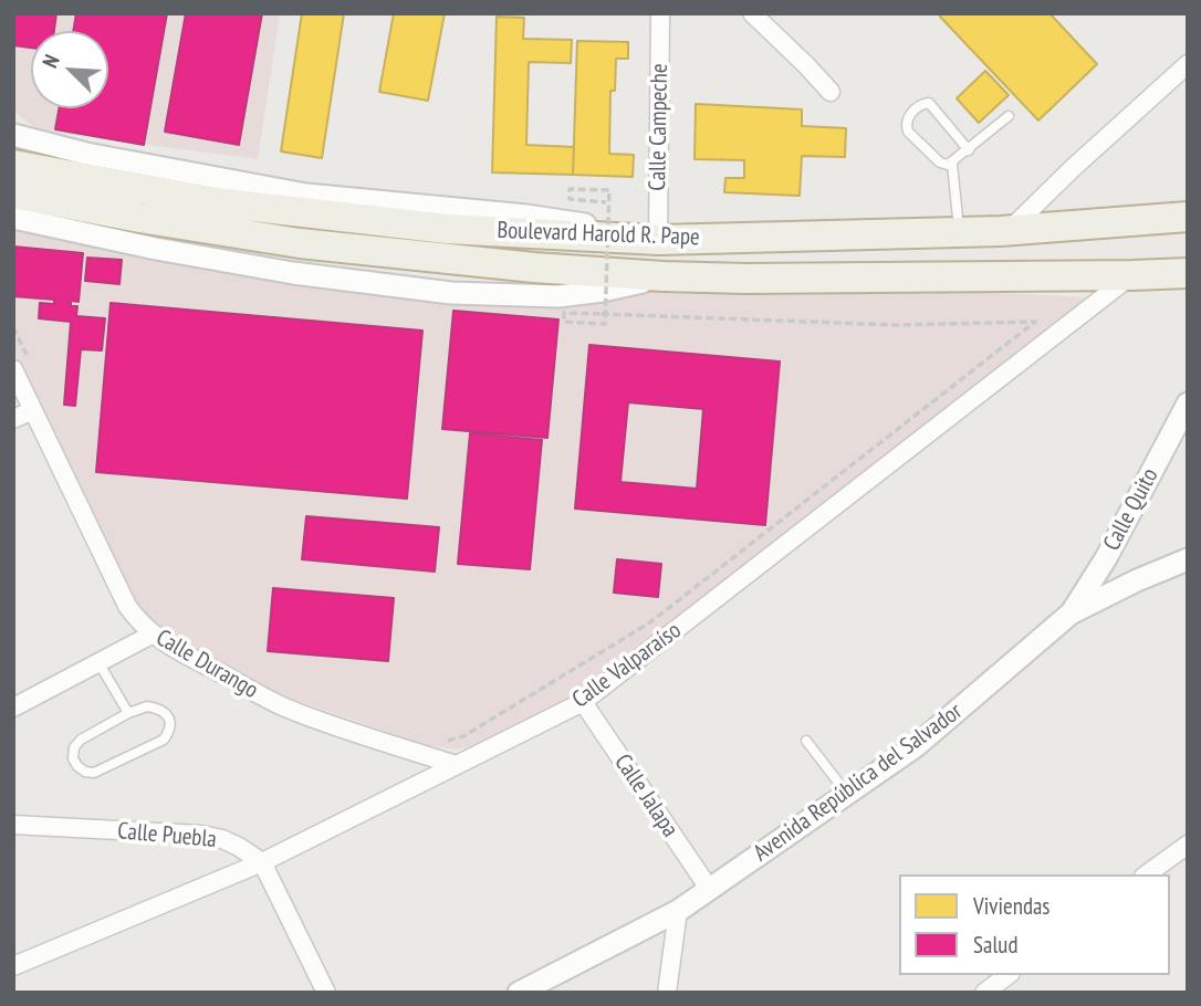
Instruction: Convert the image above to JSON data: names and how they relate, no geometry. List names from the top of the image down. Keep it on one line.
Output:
{"streets":{"highway":["Boulevard Harold R. Pape"],"street":["Calle Campeche","Calle Quito","Calle Durango","Calle Valparaíso","Avenida República del Salvador","Calle Jalapa","Calle Puebla"]},"crossings":[["Calle Campeche","Boulevard Harold R. Pape"],["Boulevard Harold R. Pape","Calle Valparaíso"],["Calle Quito","Avenida República del Salvador"],["Calle Durango","Calle Valparaíso"],["Calle Valparaíso","Calle Jalapa"],["Calle Valparaíso","Calle Puebla"],["Avenida República del Salvador","Calle Jalapa"]],"legend":["Viviendas","Salud"],"north":"top left"}
